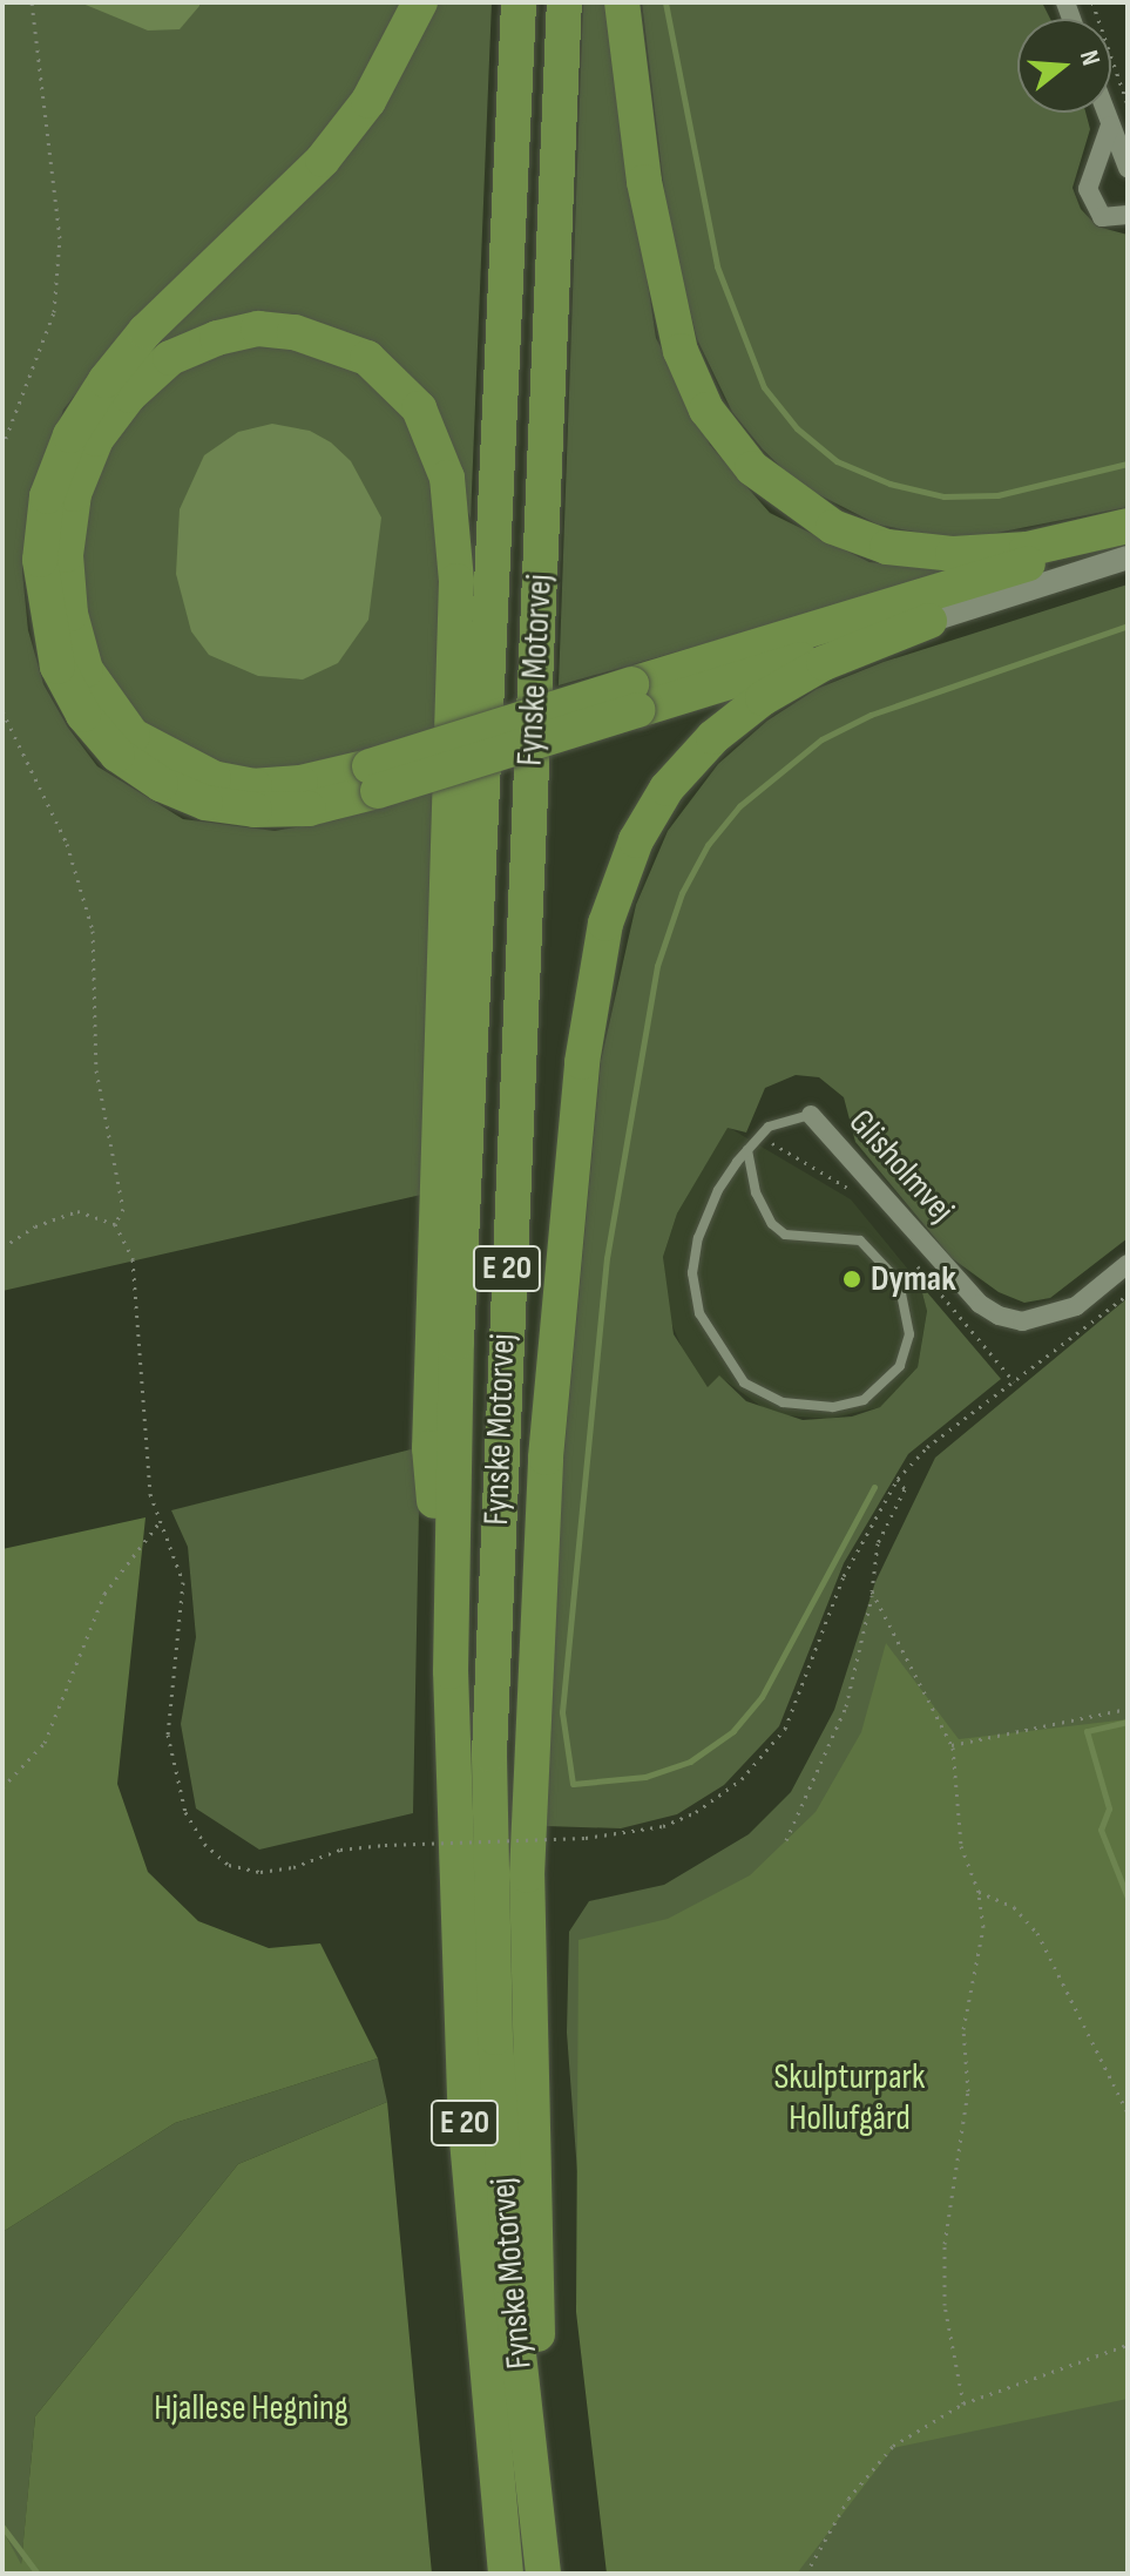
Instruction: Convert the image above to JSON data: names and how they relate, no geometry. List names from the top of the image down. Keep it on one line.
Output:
{"streets":{"highway":["Fynske Motorvej","E 20"],"street":["Glisholmvej"]},"parks":["Skulpturpark Hollufgård","Hjallese Hegning"],"places":["Dymak"],"north":"right"}
